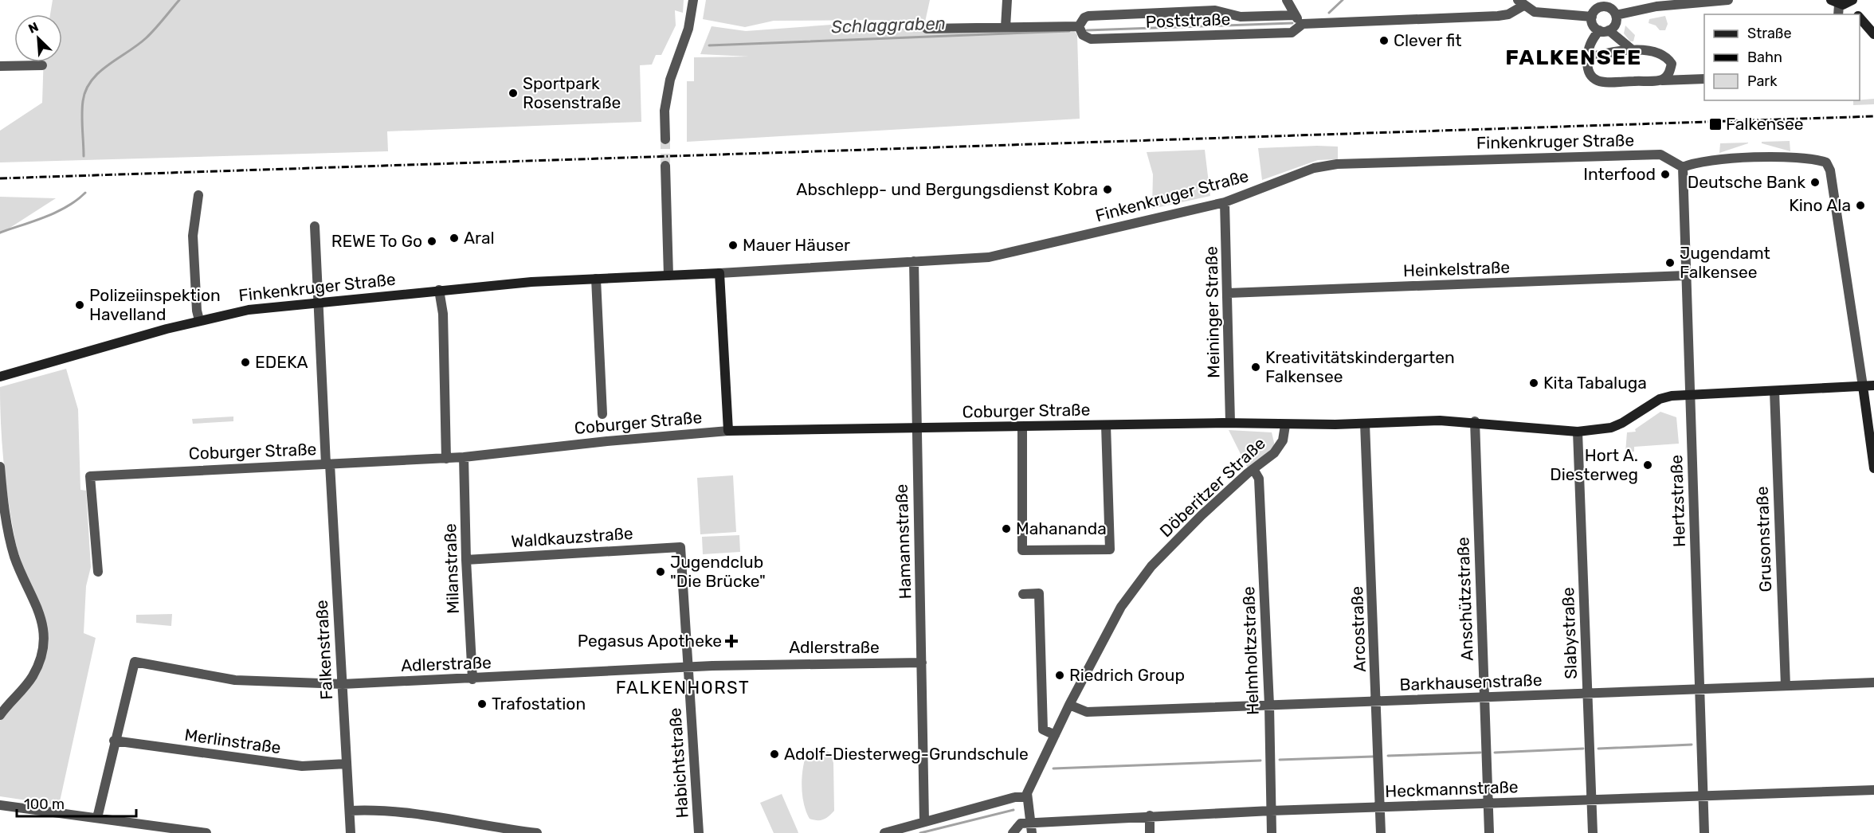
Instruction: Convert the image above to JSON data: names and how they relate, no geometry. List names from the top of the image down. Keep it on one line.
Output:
{"streets":{"street":["Poststraße","Finkenkruger Straße","Heinkelstraße","Meininger Straße","Coburger Straße","Döberitzer Straße","Hertzstraße","Waldkauzstraße","Grusonstraße","Hamannstraße","Milanstraße","Anschützstraße","Arcostraße","Slabystraße","Adlerstraße","Falkenstraße","Helmholtzstraße","Barkhausenstraße","Merlinstraße","Habichtstraße","Heckmannstraße"]},"crossings":[["Finkenkruger Straße","Meininger Straße"],["Finkenkruger Straße","Hertzstraße"],["Finkenkruger Straße","Hamannstraße"],["Finkenkruger Straße","Falkenstraße"],["Heinkelstraße","Meininger Straße"],["Heinkelstraße","Hertzstraße"],["Meininger Straße","Coburger Straße"],["Coburger Straße","Döberitzer Straße"],["Coburger Straße","Hamannstraße"],["Coburger Straße","Milanstraße"],["Coburger Straße","Falkenstraße"],["Döberitzer Straße","Helmholtzstraße"],["Döberitzer Straße","Barkhausenstraße"],["Hertzstraße","Barkhausenstraße"],["Hertzstraße","Heckmannstraße"],["Waldkauzstraße","Milanstraße"],["Waldkauzstraße","Habichtstraße"],["Grusonstraße","Barkhausenstraße"],["Hamannstraße","Adlerstraße"],["Milanstraße","Adlerstraße"],["Anschützstraße","Barkhausenstraße"],["Anschützstraße","Heckmannstraße"],["Arcostraße","Barkhausenstraße"],["Arcostraße","Heckmannstraße"],["Slabystraße","Barkhausenstraße"],["Slabystraße","Heckmannstraße"],["Adlerstraße","Falkenstraße"],["Adlerstraße","Merlinstraße"],["Adlerstraße","Habichtstraße"],["Falkenstraße","Merlinstraße"],["Helmholtzstraße","Barkhausenstraße"],["Helmholtzstraße","Heckmannstraße"]],"districts":["FALKENSEE","FALKENHORST"],"water":["Schlaggraben"],"places":{"other":["Clever fit","Sportpark Rosenstraße","Interfood","Deutsche Bank","Abschlepp- und Bergungsdienst Kobra","Kino Ala","Aral","REWE To Go","Mauer Häuser","Jugendamt Falkensee","Polizeiinspektion Havelland","EDEKA","Kreativitätskindergarten Falkensee","Kita Tabaluga","Hort A. Diesterweg","Mahananda","Jugendclub \"Die Brücke\"","Riedrich Group","Trafostation","Adolf-Diesterweg-Grundschule"],"transit":["Falkensee"],"health":["Pegasus Apotheke"]},"legend":["Straße","Bahn","Park"],"scale_bar":"100 m","north":"top left"}
